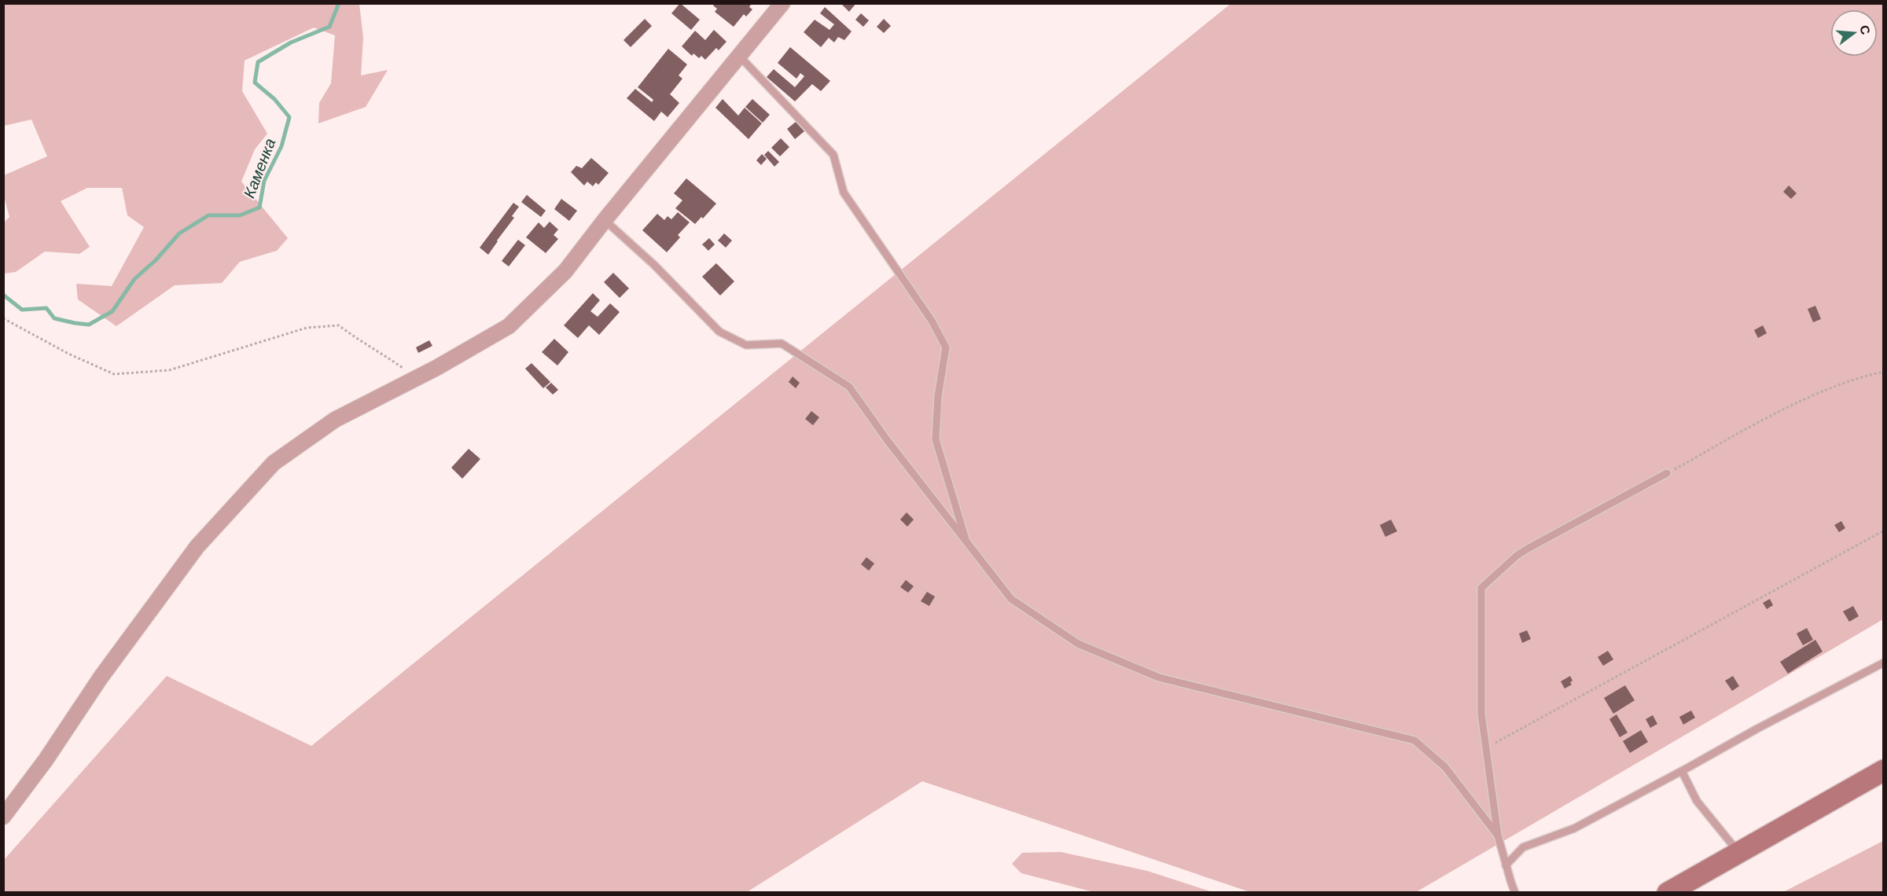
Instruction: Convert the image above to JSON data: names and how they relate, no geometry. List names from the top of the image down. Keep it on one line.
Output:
{"water":["Каменка"],"north":"right"}
